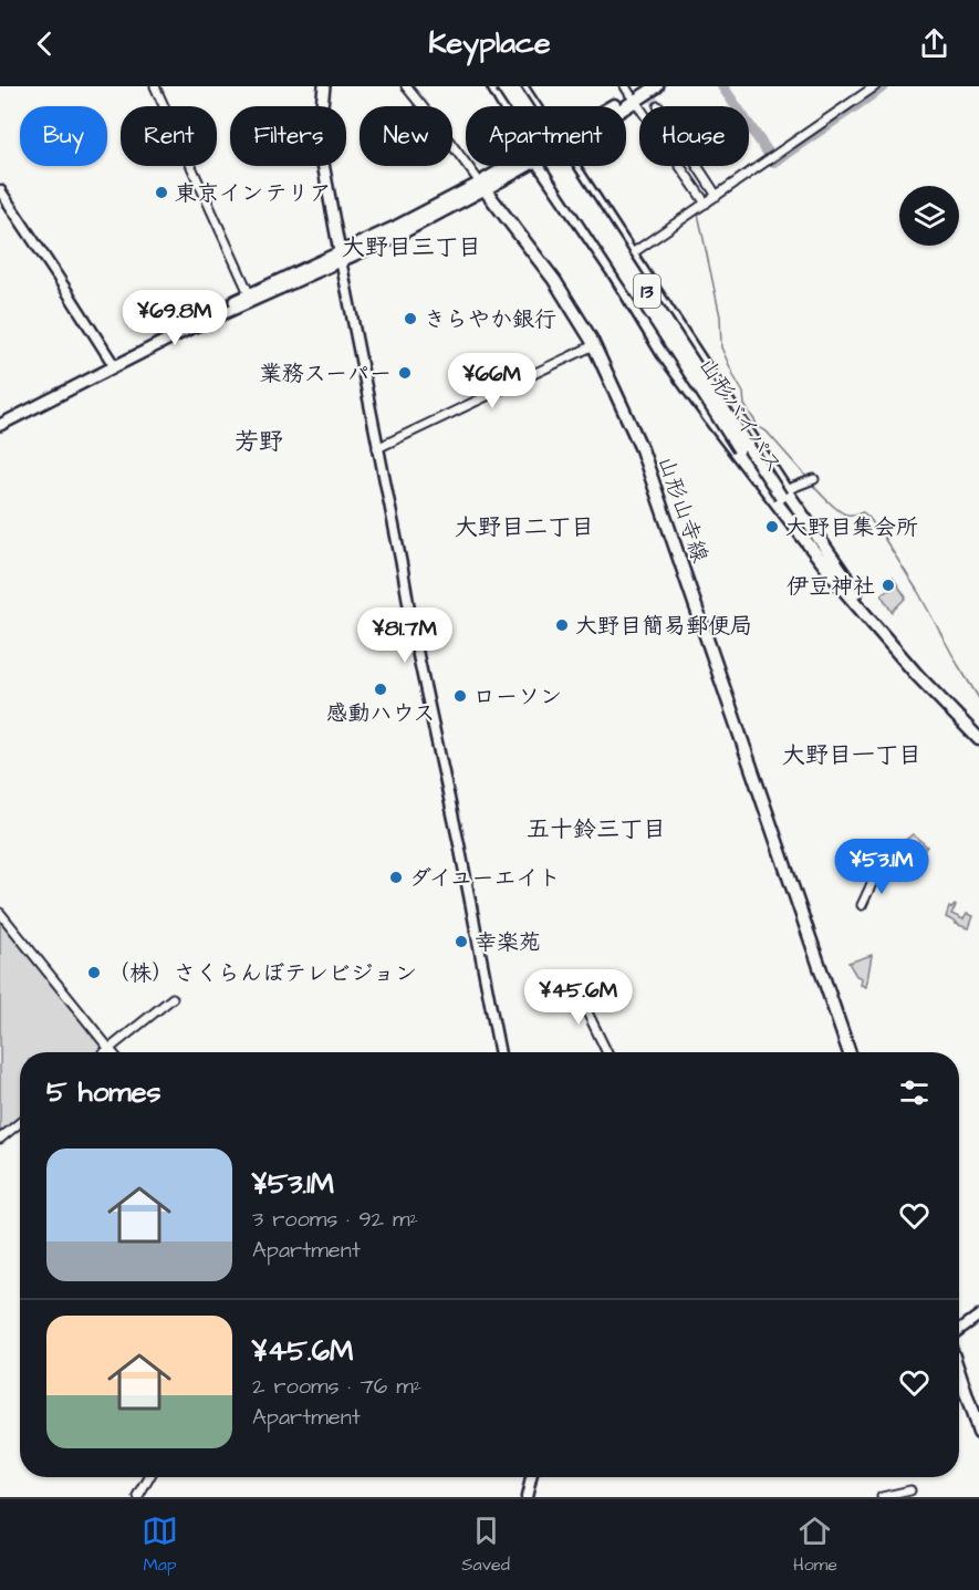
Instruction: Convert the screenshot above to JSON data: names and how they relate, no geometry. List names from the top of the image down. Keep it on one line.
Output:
{"streets":{"main road":["13","山形バイパス","山形山寺線"]},"districts":["大野目三丁目","芳野","大野目二丁目","大野目一丁目","五十鈴三丁目"],"places":["東京インテリア","きらやか銀行","業務スーパー","大野目集会所","伊豆神社","大野目簡易郵便局","感動ハウス","ローソン","ダイユーエイト","幸楽苑","（株）さくらんぼテレビジョン"],"page":{"header":"Keyplace","chip":["Buy","Rent","Filters","New","Apartment","House"],"price":["¥69.8M","¥66M","¥81.7M","¥53.1M","¥45.6M"],"heading":"5 homes","list":[{"name":"¥53.1M","note":"3 rooms · 92 m² · Apartment"},{"name":"¥45.6M","note":"2 rooms · 76 m² · Apartment"}],"tabs":["Map","Saved","Home"]}}
